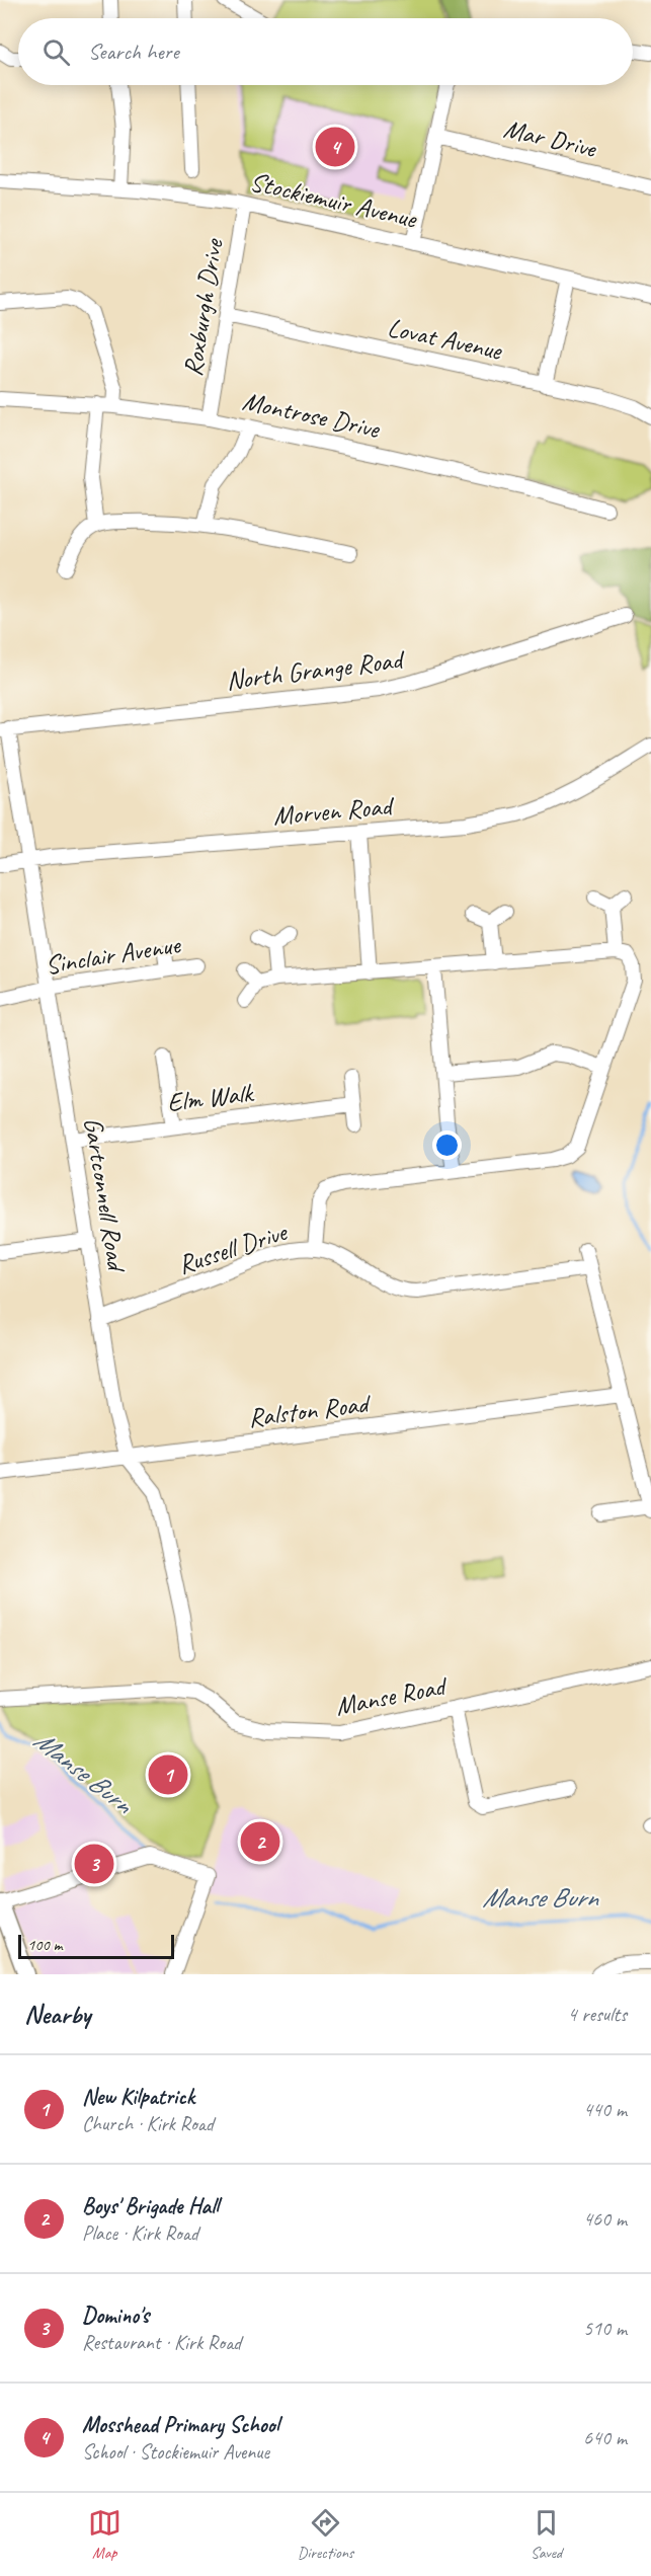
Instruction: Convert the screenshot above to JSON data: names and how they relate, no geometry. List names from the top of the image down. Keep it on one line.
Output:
{"streets":{"street":["Mar Drive","Stockiemuir Avenue","Roxburgh Drive","Lovat Avenue","Montrose Drive","North Grange Road","Morven Road","Sinclair Avenue","Elm Walk","Gartconnell Road","Russell Drive","Ralston Road","Manse Road"]},"crossings":[["Stockiemuir Avenue","Roxburgh Drive"],["Roxburgh Drive","Lovat Avenue"],["Roxburgh Drive","Montrose Drive"],["North Grange Road","Gartconnell Road"],["Morven Road","Gartconnell Road"],["Sinclair Avenue","Gartconnell Road"],["Elm Walk","Gartconnell Road"],["Gartconnell Road","Russell Drive"],["Gartconnell Road","Ralston Road"]],"water":["Manse Burn"],"scale_bar":"100 m","page":{"search":"Search here","pins":["4","1","2","3"],"scale":"100 m","heading":["Nearby","4 results"],"list":[{"mark":"1","name":"New Kilpatrick","note":"Church · Kirk Road","value":"440 m"},{"mark":"2","name":"Boys' Brigade Hall","note":"Place · Kirk Road","value":"460 m"},{"mark":"3","name":"Domino's","note":"Restaurant · Kirk Road","value":"510 m"},{"mark":"4","name":"Mosshead Primary School","note":"School · Stockiemuir Avenue","value":"640 m"}],"nav":["Map","Directions","Saved"]}}
